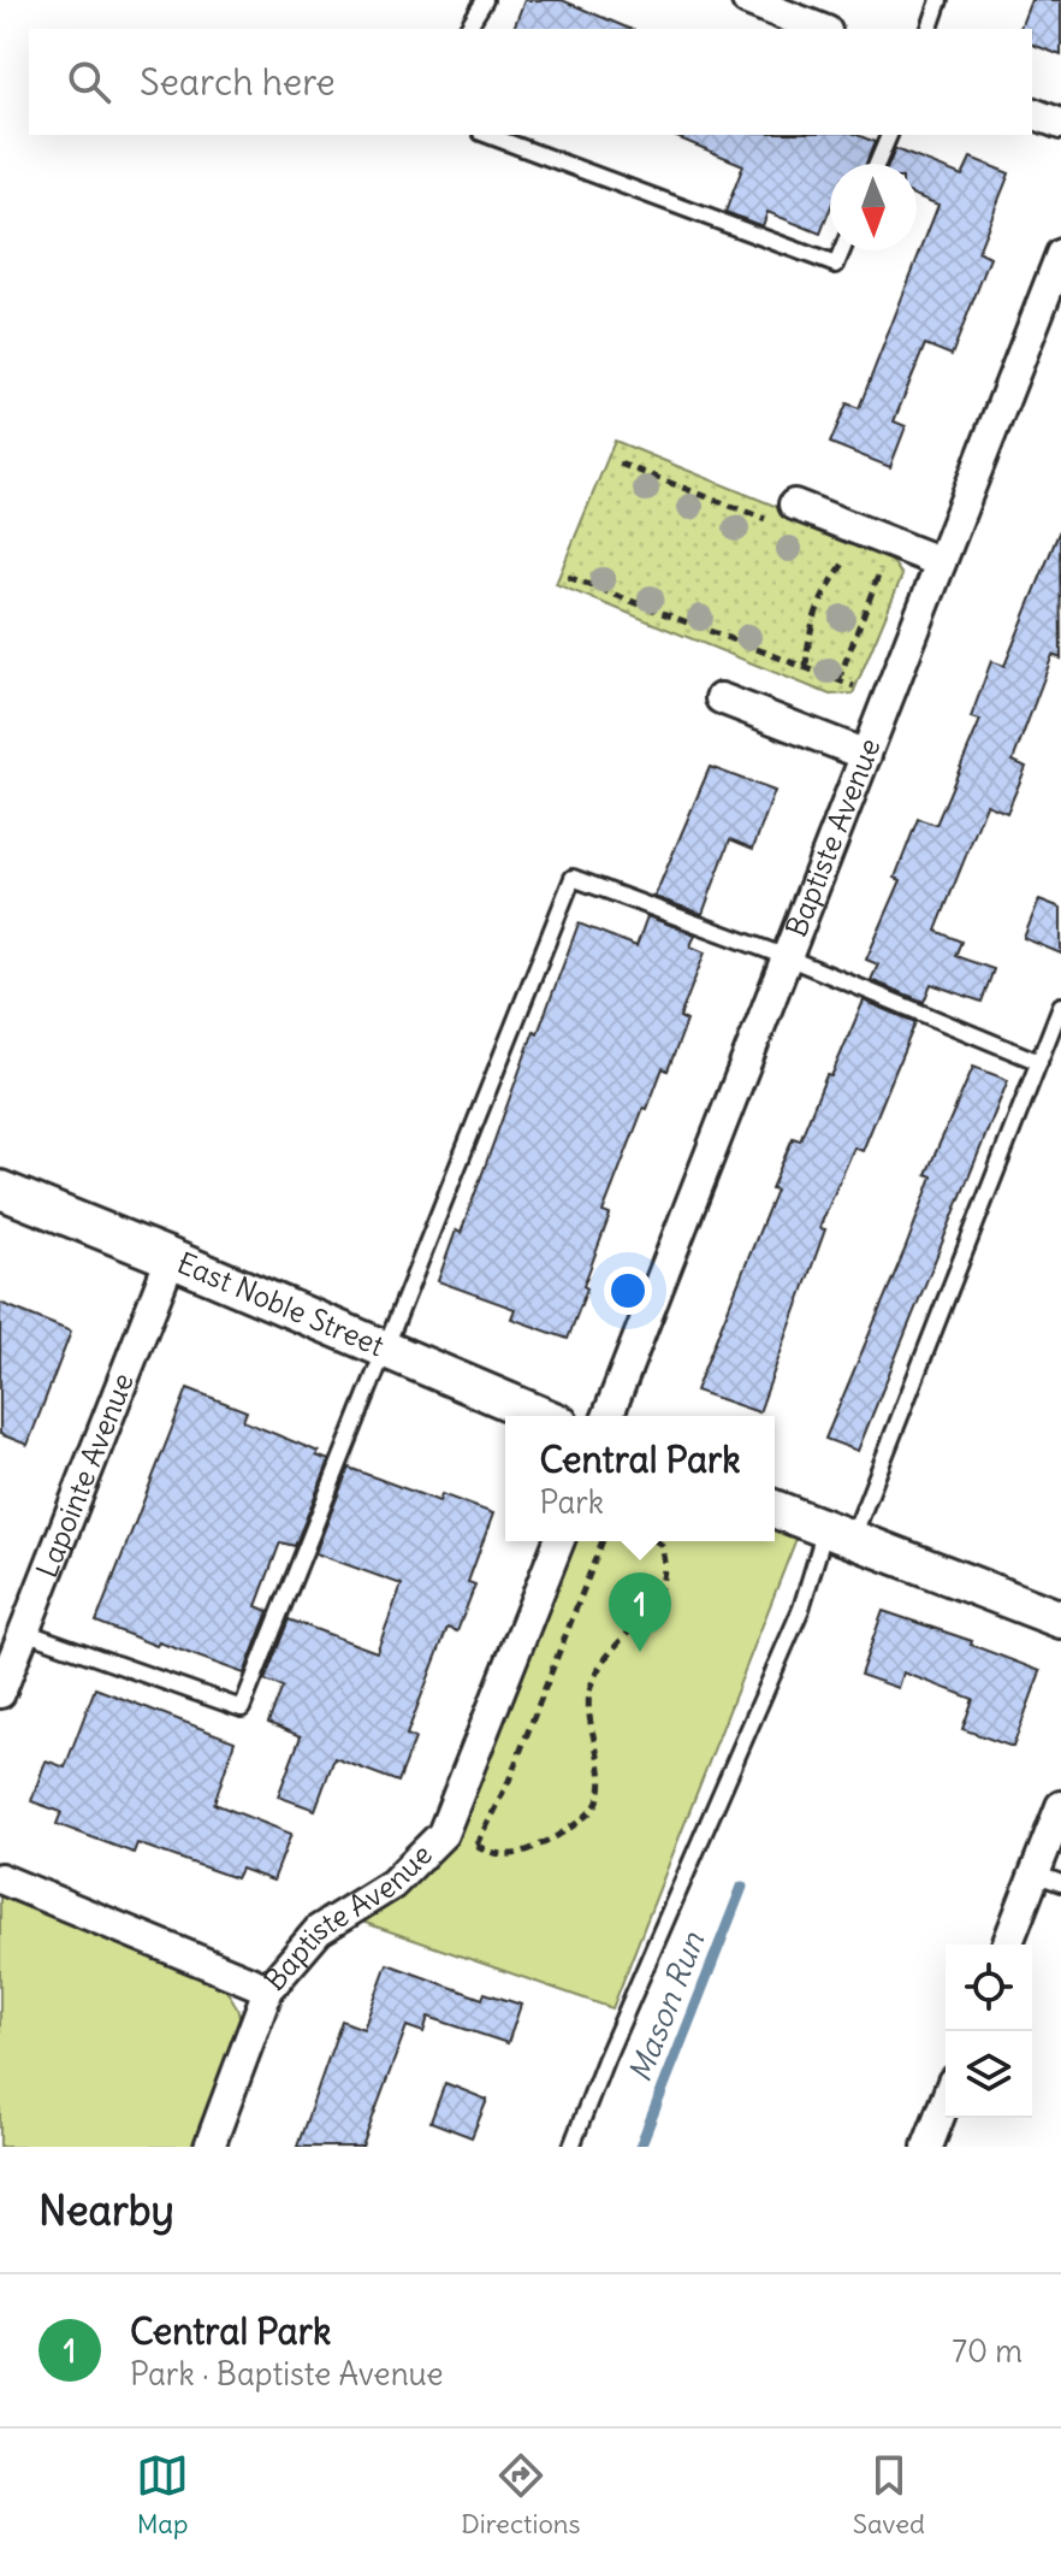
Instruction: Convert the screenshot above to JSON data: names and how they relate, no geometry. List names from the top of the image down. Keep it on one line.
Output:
{"streets":{"street":["Baptiste Avenue","East Noble Street","Lapointe Avenue"]},"crossings":[["East Noble Street","Lapointe Avenue"]],"water":["Mason Run"],"north":"bottom","page":{"search":"Search here","popup":["Central Park","Park"],"pins":"1","heading":"Nearby","list":[{"mark":"1","name":"Central Park","note":"Park · Baptiste Avenue","value":"70 m"}],"nav":["Map","Directions","Saved"]}}
